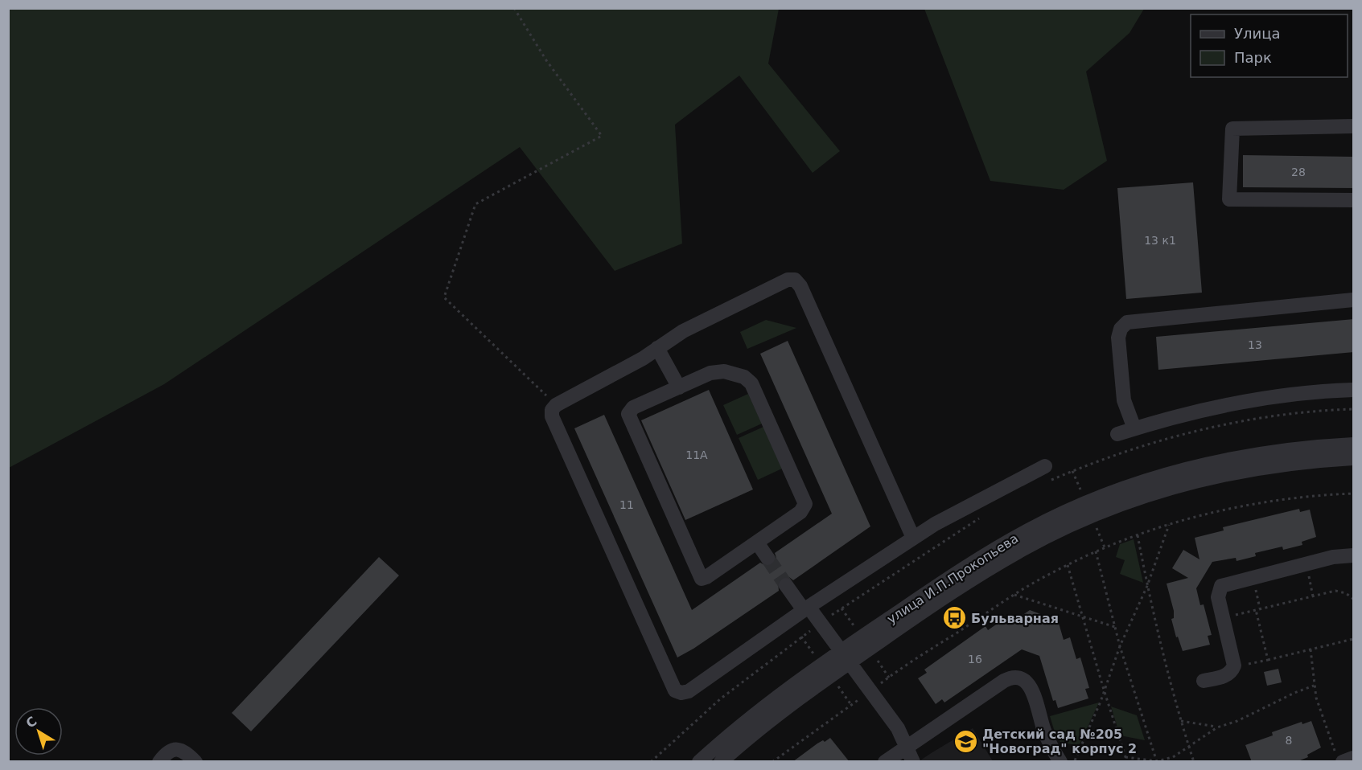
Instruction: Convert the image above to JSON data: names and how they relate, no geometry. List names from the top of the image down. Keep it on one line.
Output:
{"streets":{"street":["улица И.П.Прокопьева"]},"places":{"bus stop":["Бульварная"],"school or university":["Детский сад №205 \"Новоград\" корпус 2"]},"house_numbers":["28","13 к1","13","11А","11","16","8"],"legend":["Улица","Парк"],"north":"top left"}
